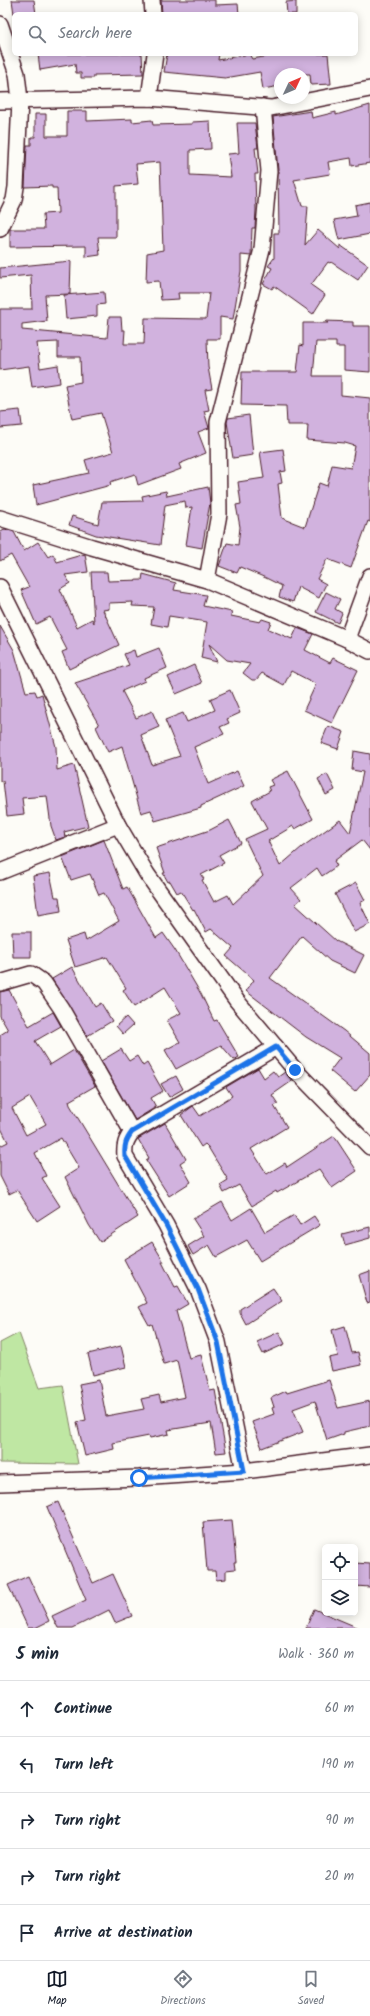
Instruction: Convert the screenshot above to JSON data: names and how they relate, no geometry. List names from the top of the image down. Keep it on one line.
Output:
{"north":"top right","page":{"search":"Search here","heading":["5 min","Walk · 360 m"],"list":[["Continue","60 m"],["Turn left","190 m"],["Turn right","90 m"],["Turn right","20 m"],"Arrive at destination"],"nav":["Map","Directions","Saved"]}}
